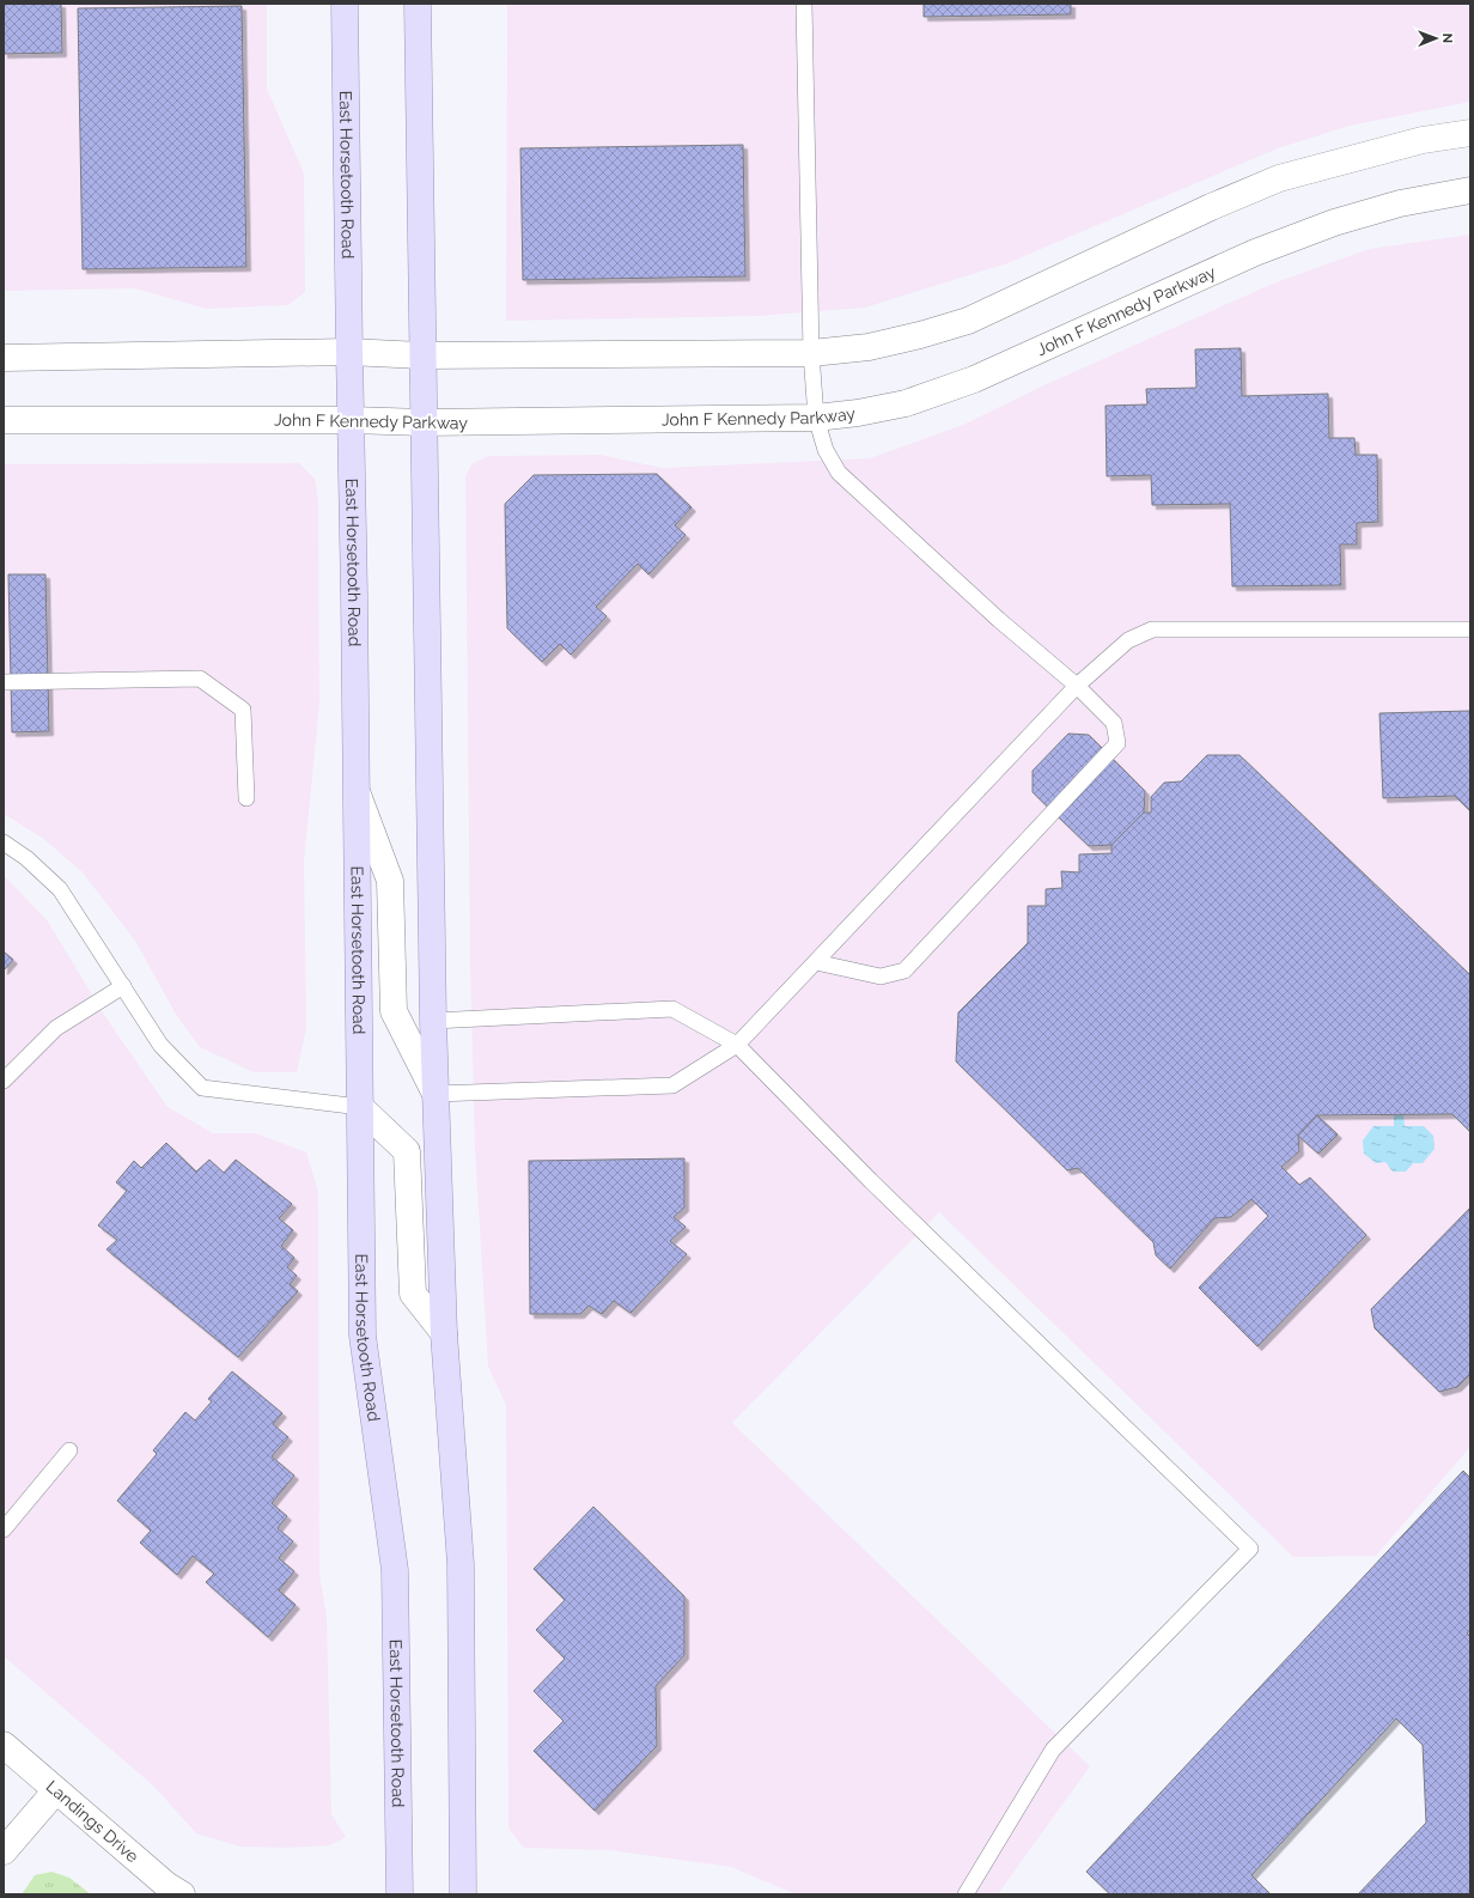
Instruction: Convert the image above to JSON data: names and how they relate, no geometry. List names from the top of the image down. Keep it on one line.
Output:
{"streets":{"main road":["East Horsetooth Road"],"street":["John F Kennedy Parkway","Landings Drive"]},"crossings":[["East Horsetooth Road","John F Kennedy Parkway"]],"north":"right"}
